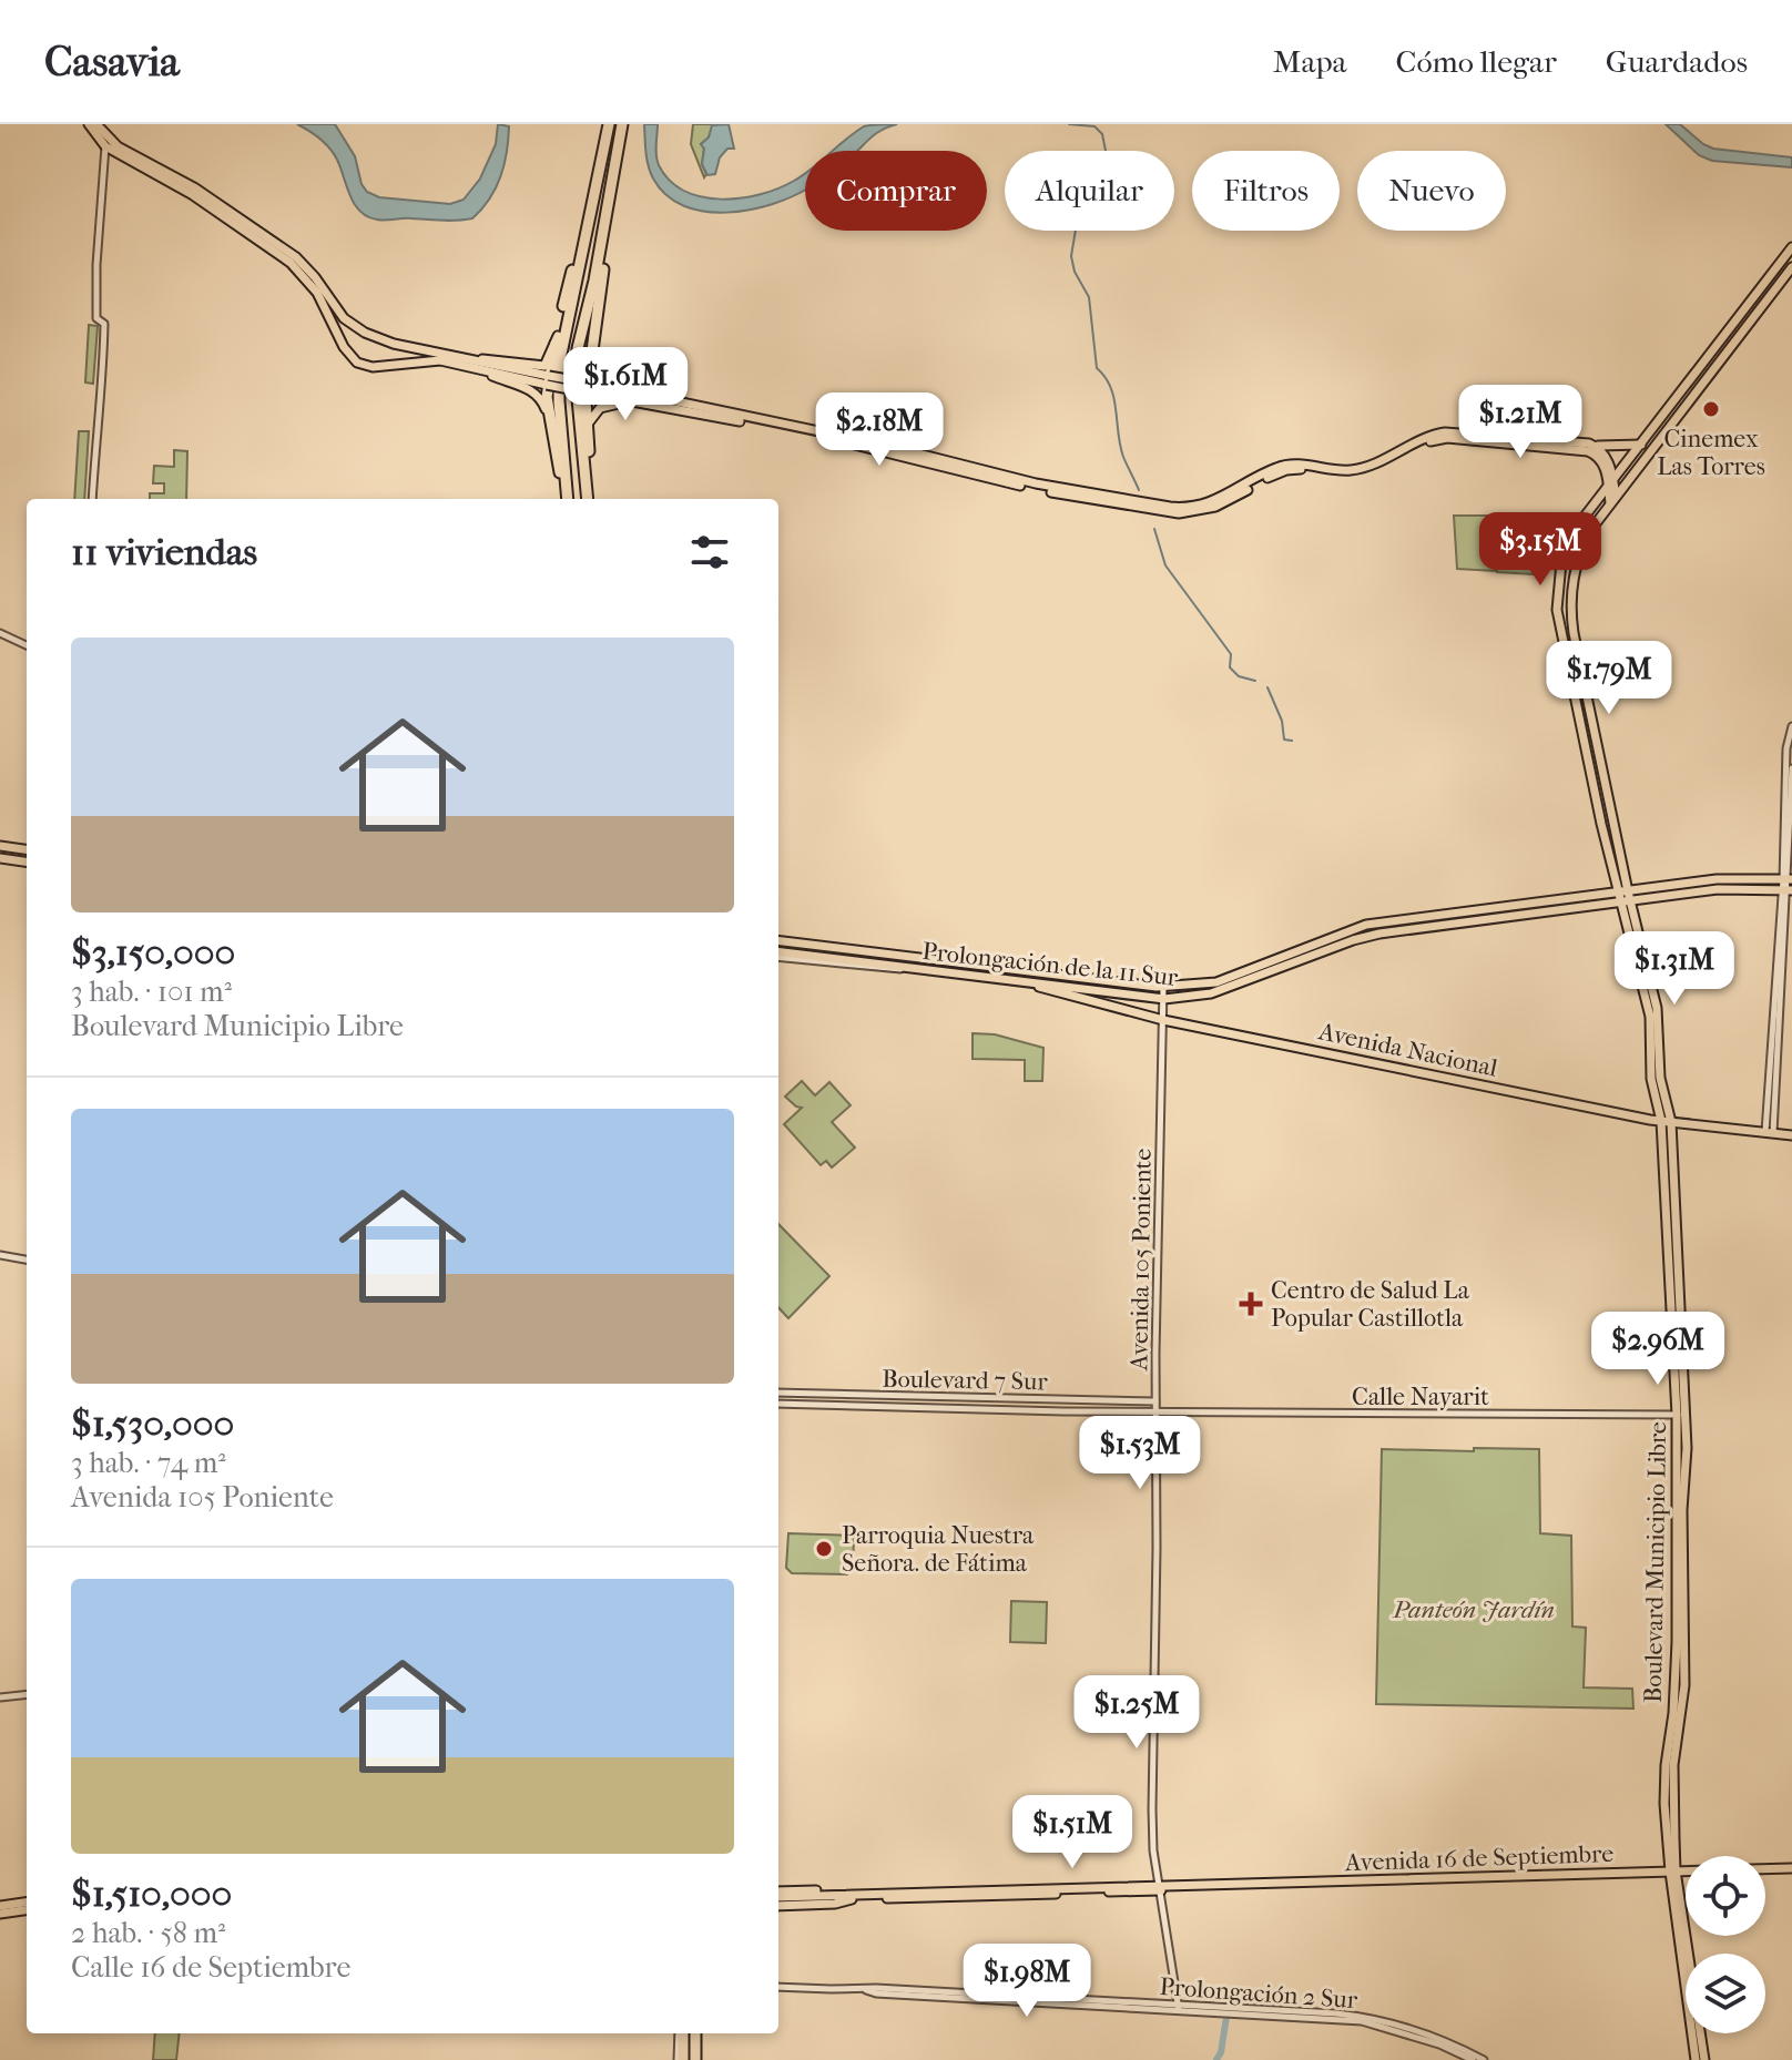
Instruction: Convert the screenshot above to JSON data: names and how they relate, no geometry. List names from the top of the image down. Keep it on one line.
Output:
{"streets":{"main road":["Prolongación de la 11 Sur","Avenida Nacional","Boulevard Municipio Libre","Avenida 16 de Septiembre"],"street":["Avenida 105 Poniente","Boulevard 7 Sur","Calle Nayarit","Prolongación 2 Sur"]},"crossings":[["Prolongación de la 11 Sur","Avenida Nacional"],["Prolongación de la 11 Sur","Avenida 105 Poniente"],["Prolongación de la 11 Sur","Boulevard Municipio Libre"],["Avenida Nacional","Avenida 105 Poniente"],["Avenida Nacional","Boulevard Municipio Libre"],["Avenida 105 Poniente","Boulevard 7 Sur"],["Avenida 105 Poniente","Calle Nayarit"],["Avenida 105 Poniente","Avenida 16 de Septiembre"],["Avenida 105 Poniente","Prolongación 2 Sur"],["Boulevard 7 Sur","Calle Nayarit"],["Calle Nayarit","Boulevard Municipio Libre"],["Boulevard Municipio Libre","Avenida 16 de Septiembre"]],"parks":["Panteón Jardín"],"places":{"other":["Cinemex Las Torres","Parroquia Nuestra Señora. de Fátima"],"health":["Centro de Salud La Popular Castillotla"]},"page":{"header":"Casavia","nav":["Mapa","Cómo llegar","Guardados"],"chip":["Comprar","Alquilar","Filtros","Nuevo"],"price":["$1.61M","$1.21M","$2.18M","$3.15M","$1.79M","$1.31M","$2.96M","$1.53M","$1.25M","$1.51M","$1.98M"],"heading":"11 viviendas","list":[{"name":"$3,150,000","note":"3 hab. · 101 m² · Boulevard Municipio Libre"},{"name":"$1,530,000","note":"3 hab. · 74 m² · Avenida 105 Poniente"},{"name":"$1,510,000","note":"2 hab. · 58 m² · Calle 16 de Septiembre"}]}}
